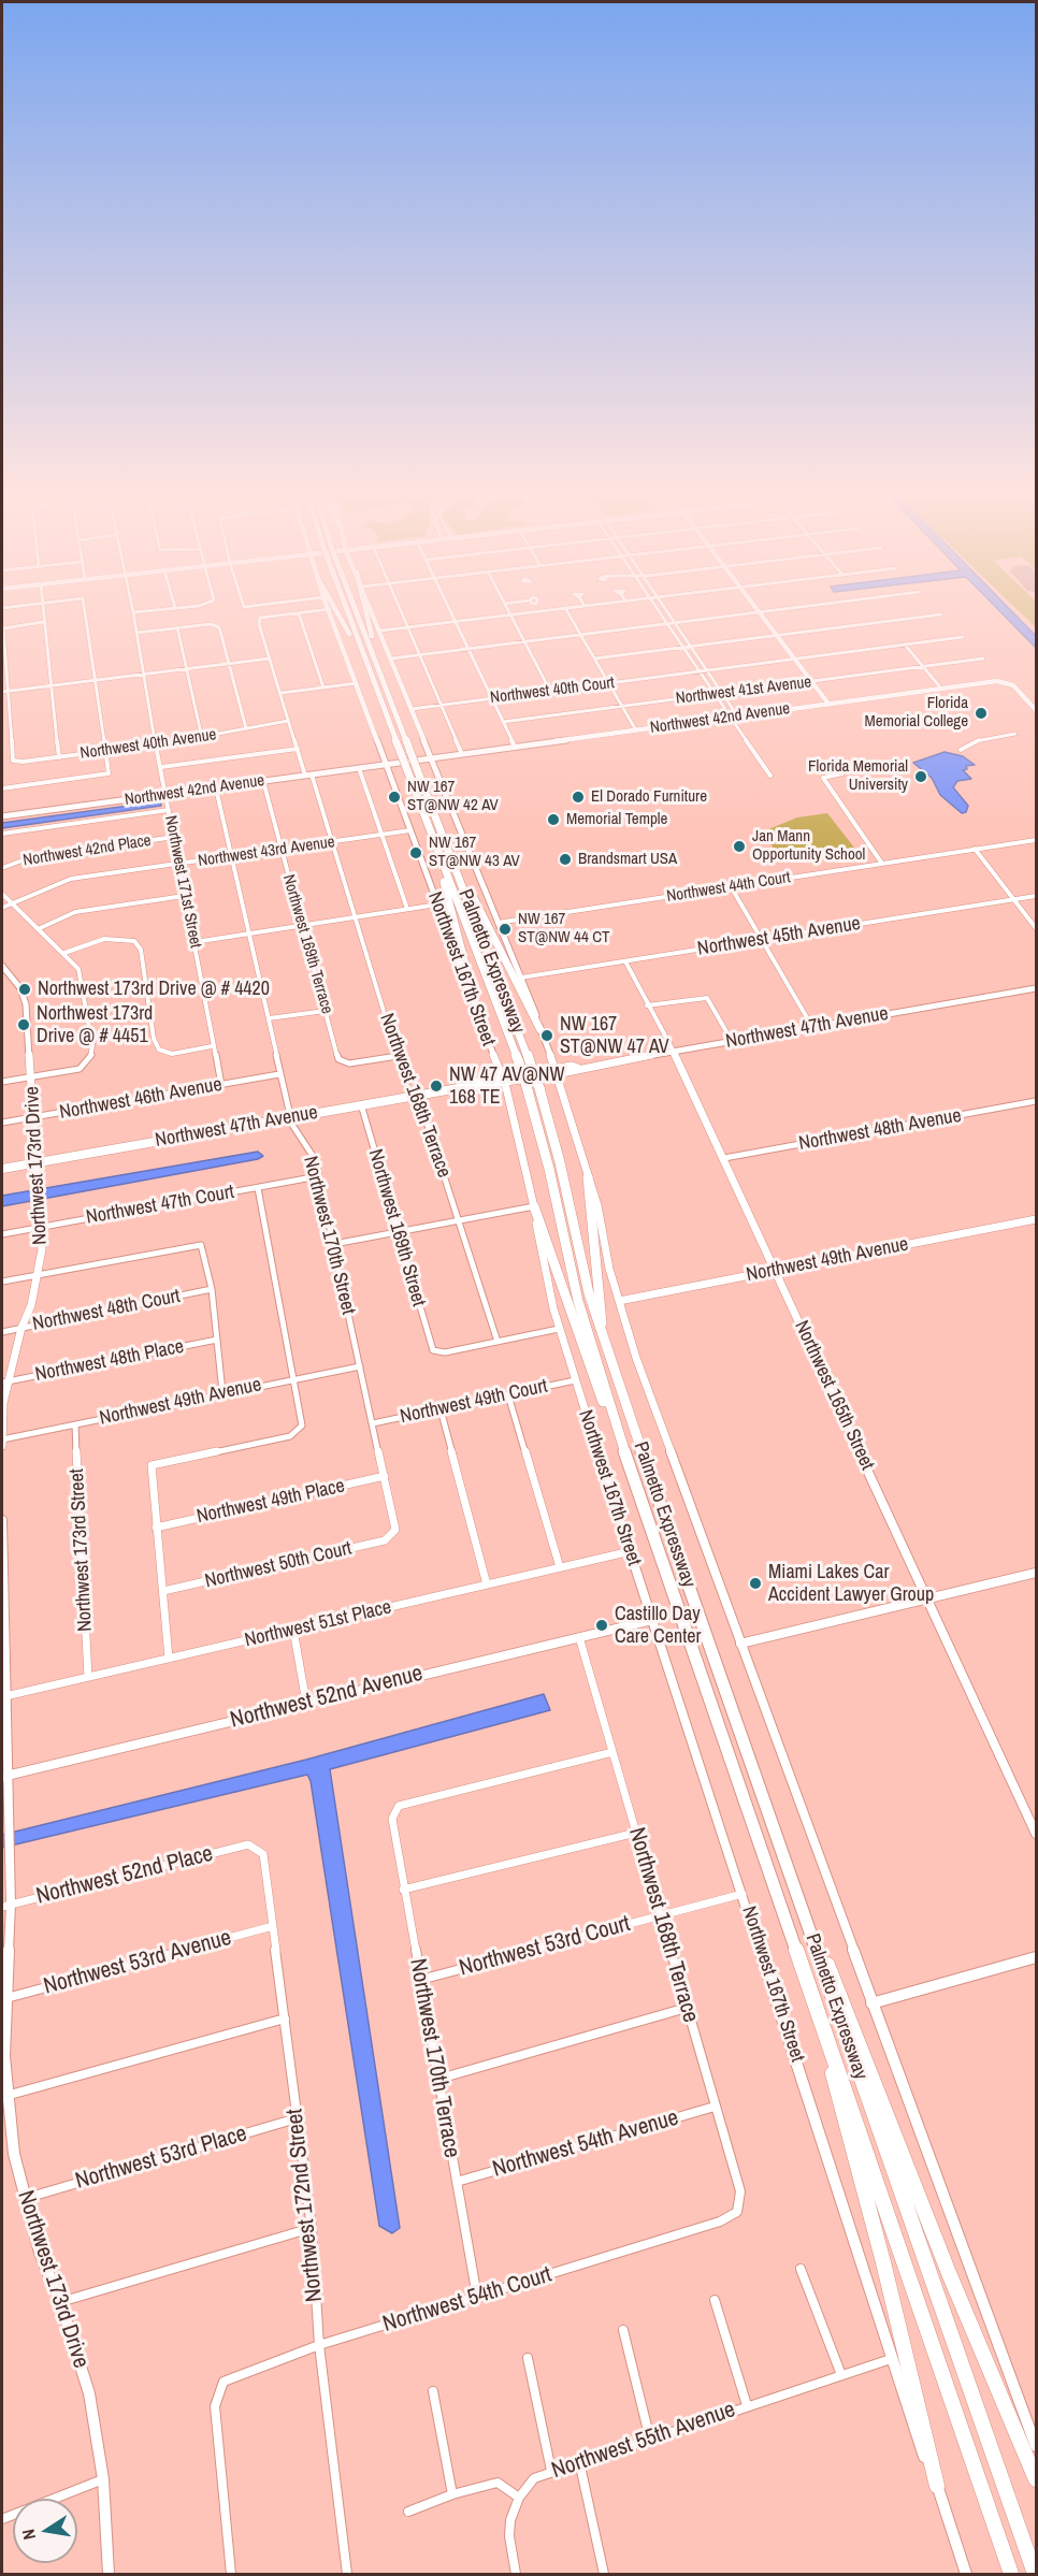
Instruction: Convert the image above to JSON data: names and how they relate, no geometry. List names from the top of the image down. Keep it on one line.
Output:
{"streets":{"highway":["Palmetto Expressway"],"main road":["Northwest 47th Avenue"],"street":["Northwest 40th Court","Northwest 41st Avenue","Northwest 42nd Avenue","Northwest 40th Avenue","Northwest 42nd Place","Northwest 43rd Avenue","Northwest 171st Street","Northwest 44th Court","Northwest 45th Avenue","Northwest 169th Terrace","Northwest 167th Street","Northwest 168th Terrace","Northwest 46th Avenue","Northwest 48th Avenue","Northwest 173rd Drive","Northwest 47th Court","Northwest 169th Street","Northwest 170th Street","Northwest 49th Avenue","Northwest 48th Court","Northwest 48th Place","Northwest 165th Street","Northwest 49th Court","Northwest 49th Place","Northwest 173rd Street","Northwest 50th Court","Northwest 51st Place","Northwest 52nd Avenue","Northwest 52nd Place","Northwest 53rd Court","Northwest 53rd Avenue","Northwest 170th Terrace","Northwest 54th Avenue","Northwest 53rd Place","Northwest 172nd Street","Northwest 54th Court","Northwest 55th Avenue"]},"crossings":[["Northwest 42nd Avenue","Northwest 171st Street"],["Northwest 42nd Avenue","Northwest 169th Terrace"],["Northwest 42nd Avenue","Northwest 167th Street"],["Northwest 42nd Avenue","Northwest 168th Terrace"],["Northwest 42nd Avenue","Northwest 170th Street"],["Northwest 40th Avenue","Northwest 171st Street"],["Northwest 40th Avenue","Northwest 168th Terrace"],["Northwest 42nd Place","Northwest 171st Street"],["Northwest 43rd Avenue","Northwest 171st Street"],["Northwest 43rd Avenue","Northwest 169th Terrace"],["Northwest 43rd Avenue","Northwest 167th Street"],["Northwest 43rd Avenue","Northwest 168th Terrace"],["Northwest 43rd Avenue","Northwest 170th Street"],["Northwest 171st Street","Northwest 46th Avenue"],["Northwest 45th Avenue","Northwest 165th Street"],["Northwest 167th Street","Northwest 47th Avenue"],["Northwest 167th Street","Northwest 49th Court"],["Northwest 167th Street","Northwest 51st Place"],["Northwest 167th Street","Northwest 52nd Avenue"],["Northwest 167th Street","Northwest 53rd Court"],["Northwest 167th Street","Northwest 55th Avenue"],["Northwest 47th Avenue","Northwest 168th Terrace"],["Northwest 47th Avenue","Northwest 173rd Drive"],["Northwest 47th Avenue","Northwest 169th Street"],["Northwest 47th Avenue","Northwest 170th Street"],["Northwest 47th Avenue","Northwest 165th Street"],["Northwest 168th Terrace","Northwest 169th Street"],["Northwest 168th Terrace","Northwest 52nd Avenue"],["Northwest 168th Terrace","Northwest 53rd Court"],["Northwest 168th Terrace","Northwest 170th Terrace"],["Northwest 168th Terrace","Northwest 54th Avenue"],["Northwest 168th Terrace","Northwest 54th Court"],["Northwest 46th Avenue","Northwest 173rd Drive"],["Northwest 46th Avenue","Northwest 170th Street"],["Northwest 48th Avenue","Northwest 165th Street"],["Northwest 173rd Drive","Northwest 47th Court"],["Northwest 173rd Drive","Northwest 49th Avenue"],["Northwest 173rd Drive","Northwest 48th Court"],["Northwest 173rd Drive","Northwest 48th Place"],["Northwest 173rd Drive","Northwest 51st Place"],["Northwest 173rd Drive","Northwest 52nd Avenue"],["Northwest 173rd Drive","Northwest 52nd Place"],["Northwest 173rd Drive","Northwest 53rd Avenue"],["Northwest 173rd Drive","Northwest 53rd Place"],["Northwest 47th Court","Northwest 170th Street"],["Northwest 170th Street","Northwest 49th Avenue"],["Northwest 170th Street","Northwest 49th Court"],["Northwest 170th Street","Northwest 49th Place"],["Northwest 170th Street","Northwest 50th Court"],["Northwest 49th Avenue","Northwest 165th Street"],["Northwest 49th Avenue","Northwest 173rd Street"],["Northwest 173rd Street","Northwest 51st Place"],["Northwest 52nd Place","Northwest 172nd Street"],["Northwest 53rd Court","Northwest 170th Terrace"],["Northwest 53rd Avenue","Northwest 172nd Street"],["Northwest 170th Terrace","Northwest 54th Avenue"],["Northwest 170th Terrace","Northwest 54th Court"],["Northwest 53rd Place","Northwest 172nd Street"],["Northwest 172nd Street","Northwest 54th Court"]],"places":["Florida Memorial College","Florida Memorial University","NW 167 ST@NW 42 AV","El Dorado Furniture","Memorial Temple","Jan Mann Opportunity School","NW 167 ST@NW 43 AV","Brandsmart USA","NW 167 ST@NW 44 CT","Northwest 173rd Drive @ # 4420","Northwest 173rd Drive @ # 4451","NW 167 ST@NW 47 AV","NW 47 AV@NW 168 TE","Miami Lakes Car Accident Lawyer Group","Castillo Day Care Center"],"north":"left"}
